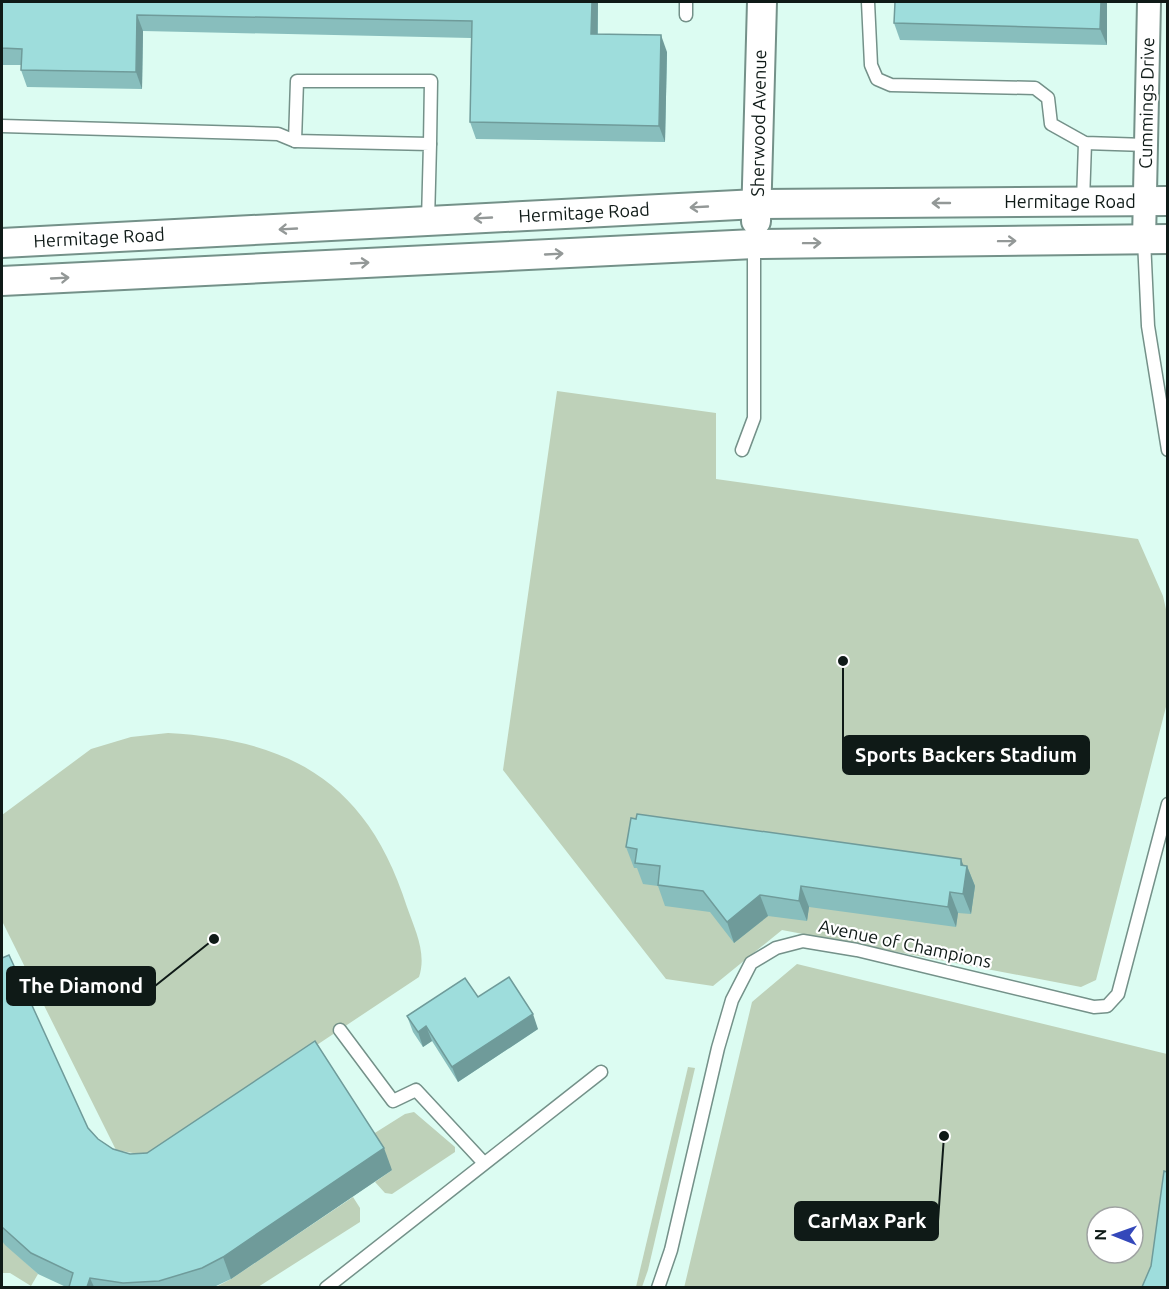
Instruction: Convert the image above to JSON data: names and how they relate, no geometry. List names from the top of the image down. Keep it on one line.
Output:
{"streets":{"street":["Cummings Drive","Sherwood Avenue","Hermitage Road"],"lane":["Avenue of Champions"]},"crossings":[["Cummings Drive","Hermitage Road"],["Sherwood Avenue","Hermitage Road"]],"places":["Sports Backers Stadium","The Diamond","CarMax Park"],"north":"left"}
